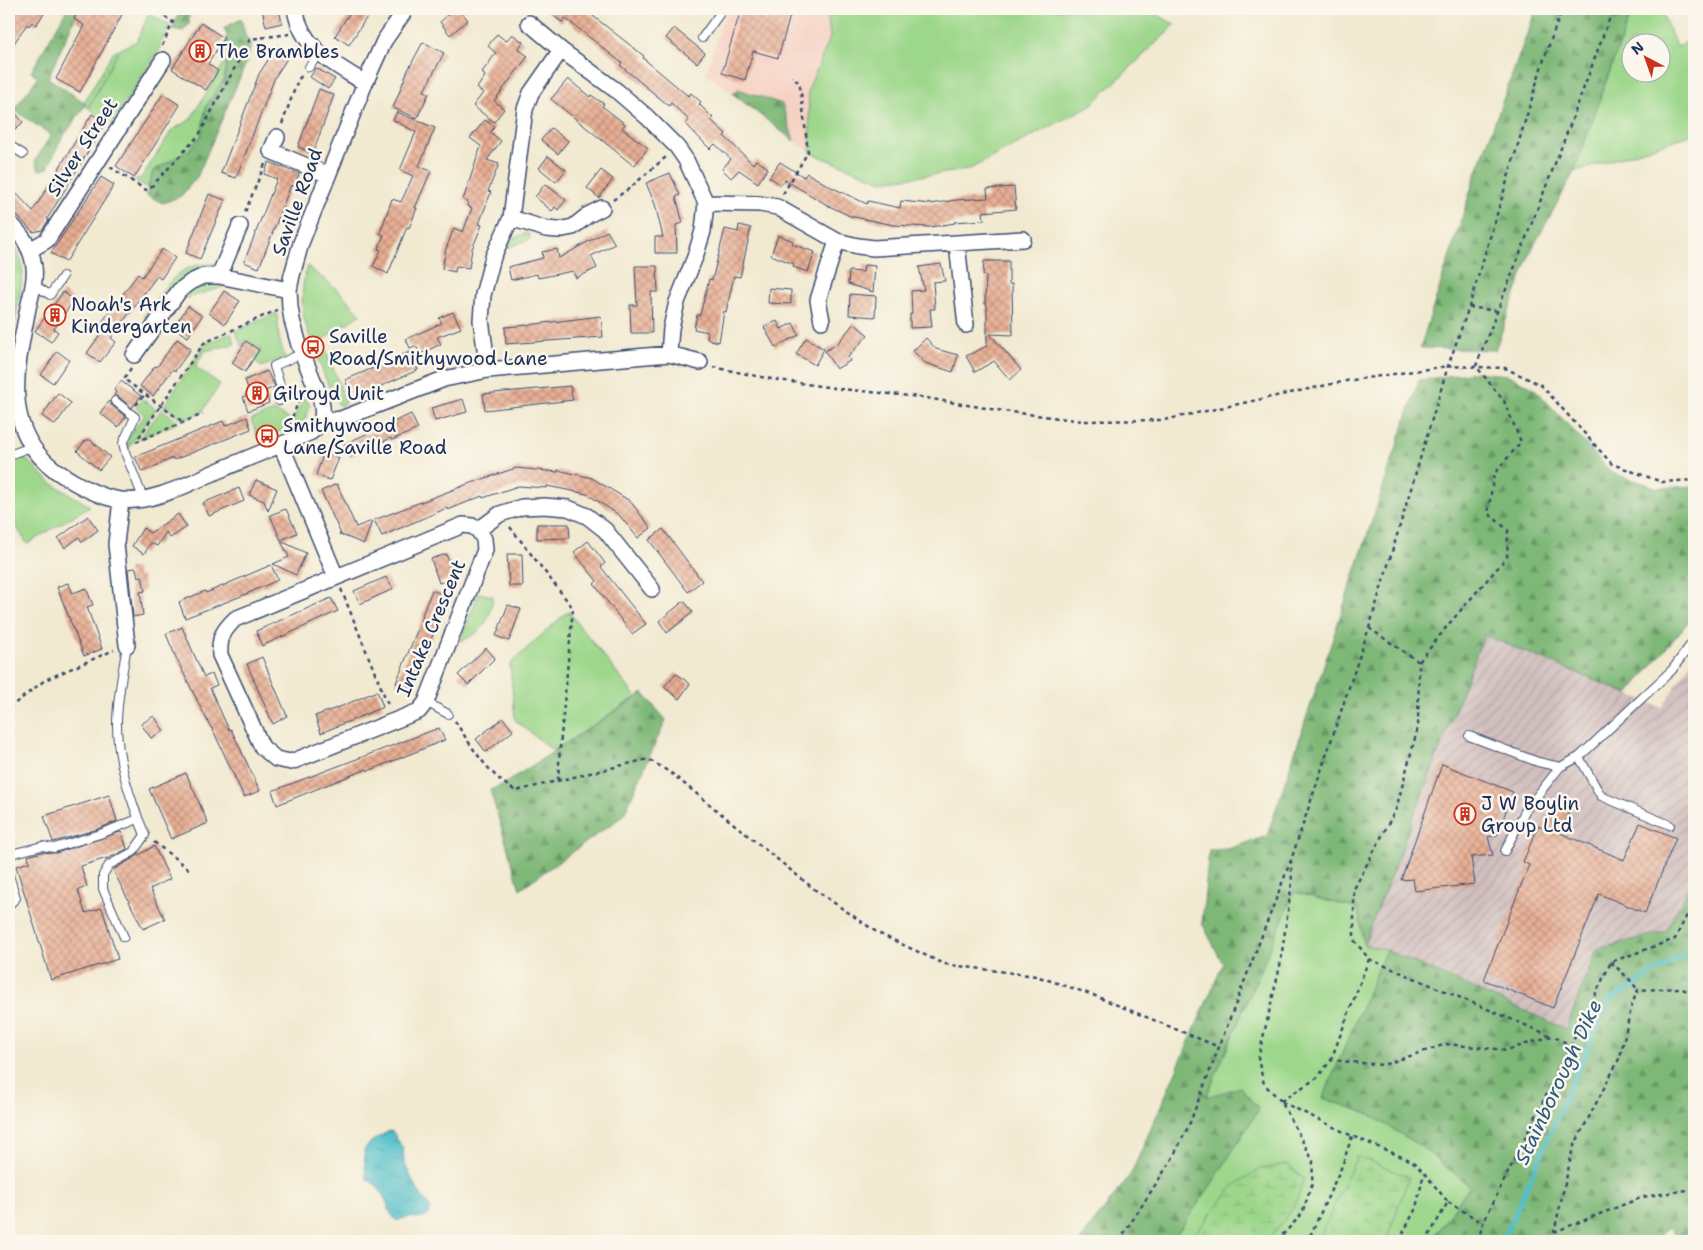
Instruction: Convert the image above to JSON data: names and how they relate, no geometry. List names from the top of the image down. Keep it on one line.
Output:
{"streets":{"street":["Silver Street","Saville Road","Intake Crescent"]},"water":["Stainborough Dike"],"places":{"building":["The Brambles","Noah's Ark Kindergarten","Gilroyd Unit","J W Boylin Group Ltd"],"bus stop":["Saville Road/Smithywood Lane","Smithywood Lane/Saville Road"]},"north":"top left"}
